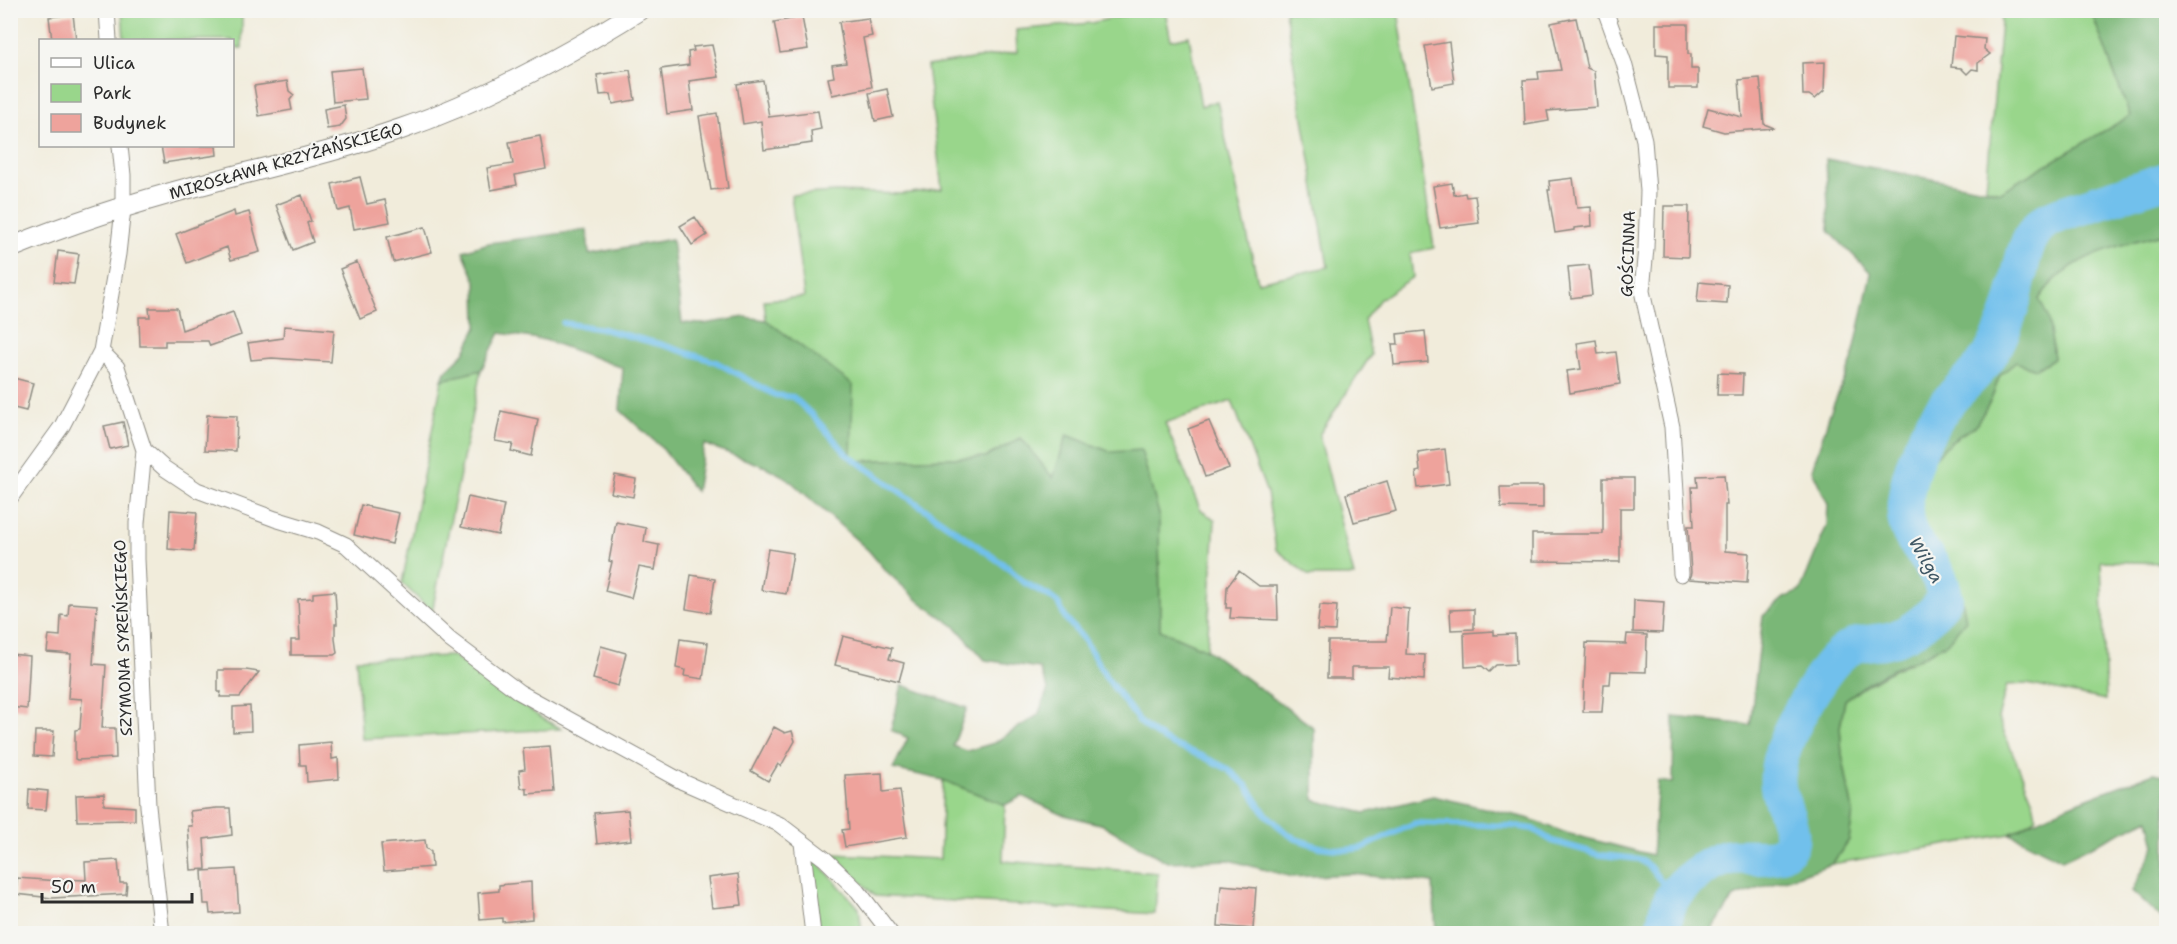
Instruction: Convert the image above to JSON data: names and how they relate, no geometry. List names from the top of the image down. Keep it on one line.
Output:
{"streets":{"street":["MIROSŁAWA KRZYŻAŃSKIEGO","GOŚCINNA","SZYMONA SYREŃSKIEGO"]},"water":["Wilga"],"legend":["Ulica","Park","Budynek"],"scale_bar":"50 m"}
